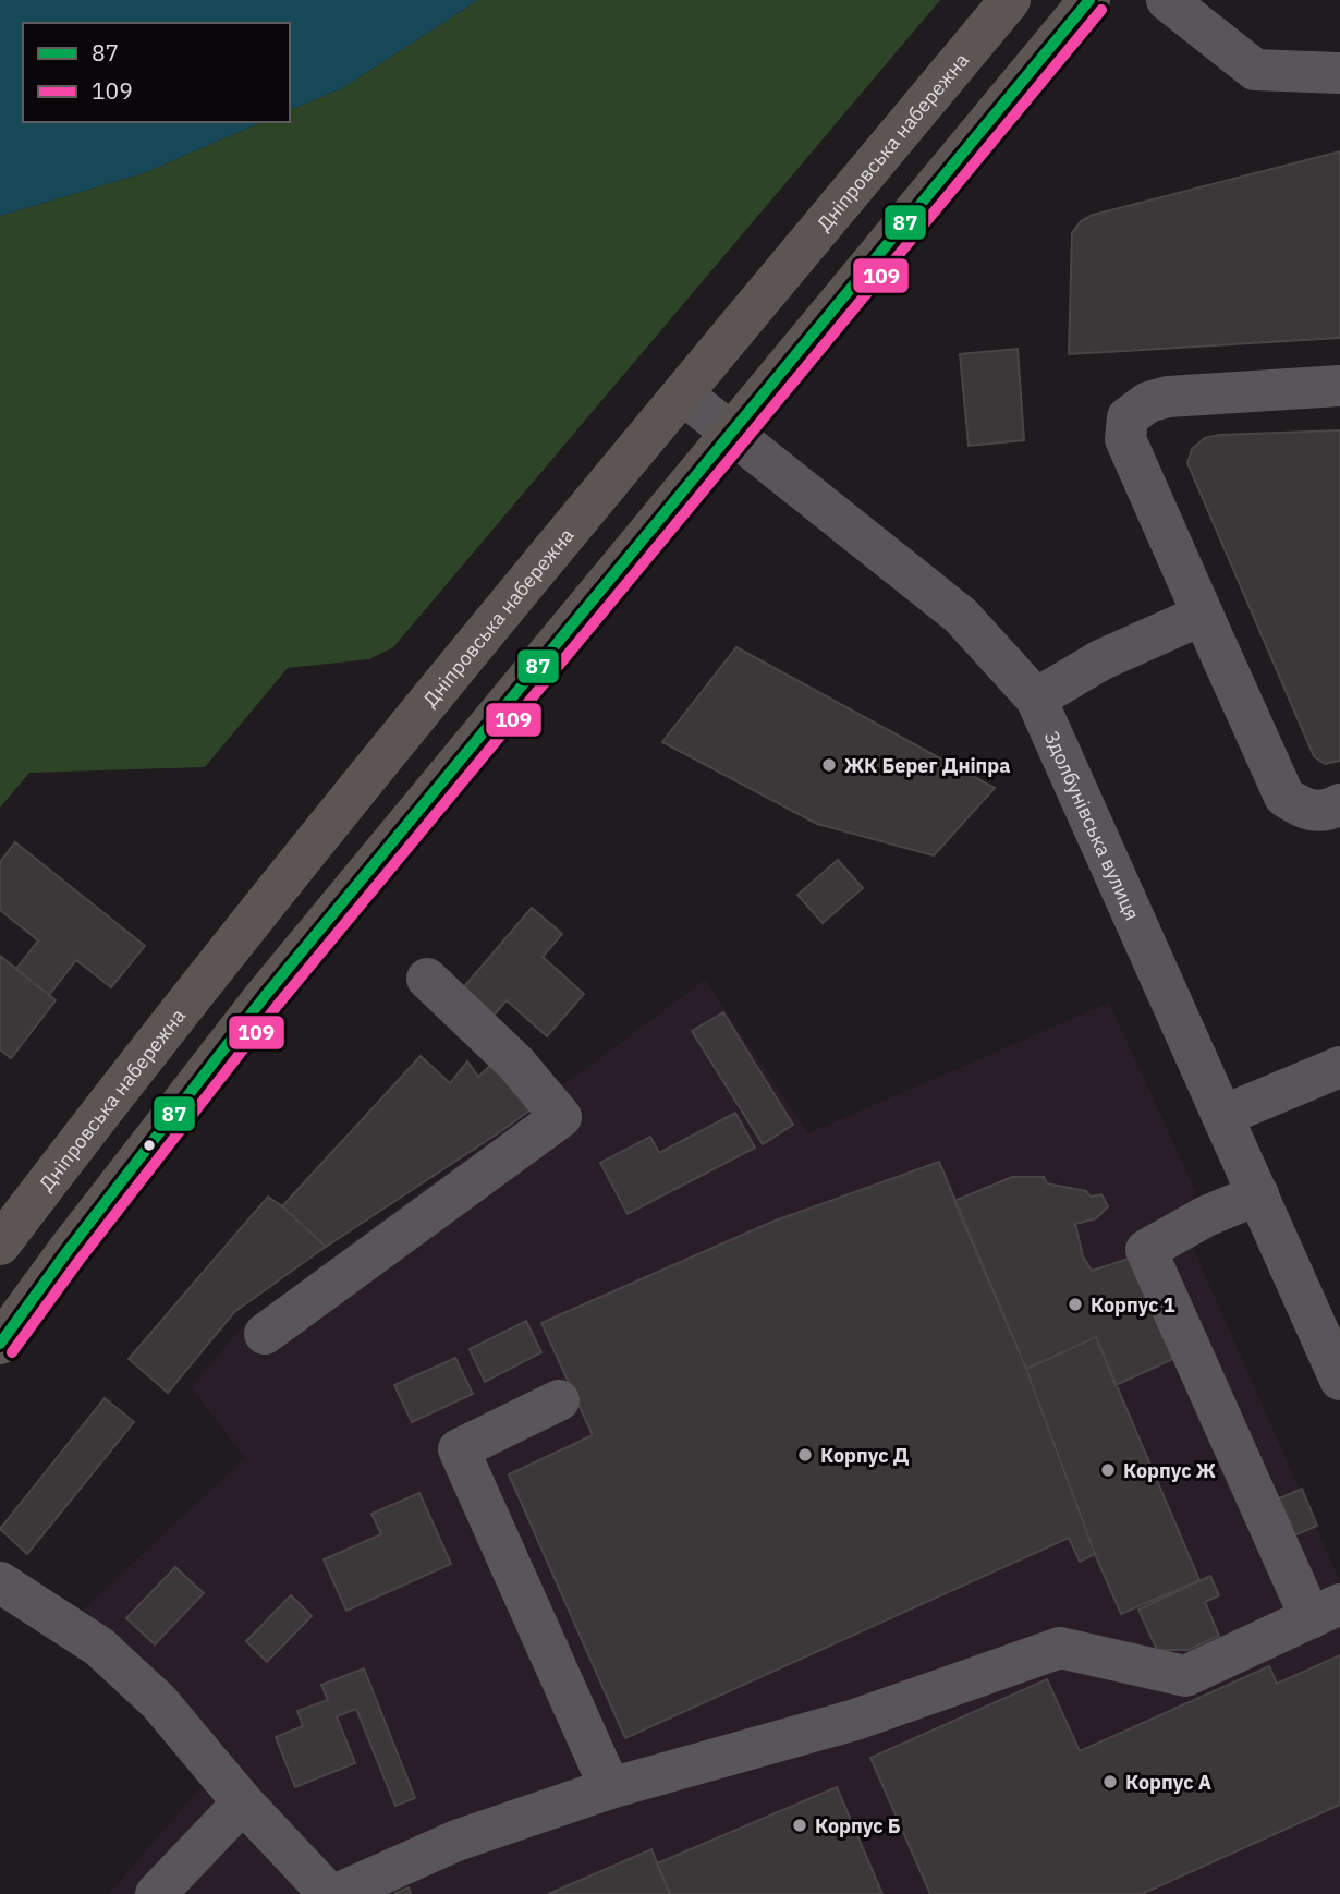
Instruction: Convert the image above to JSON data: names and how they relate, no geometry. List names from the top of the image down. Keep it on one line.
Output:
{"streets":{"main road":["Дніпровська набережна"],"street":["Здолбунівська вулиця"]},"crossings":[["Дніпровська набережна","Здолбунівська вулиця"]],"places":["ЖК Берег Дніпра","Корпус 1","Корпус Д","Корпус Ж","Корпус А","Корпус Б"],"lines":["transit line 87","transit line 109"],"legend":["87","109"]}
